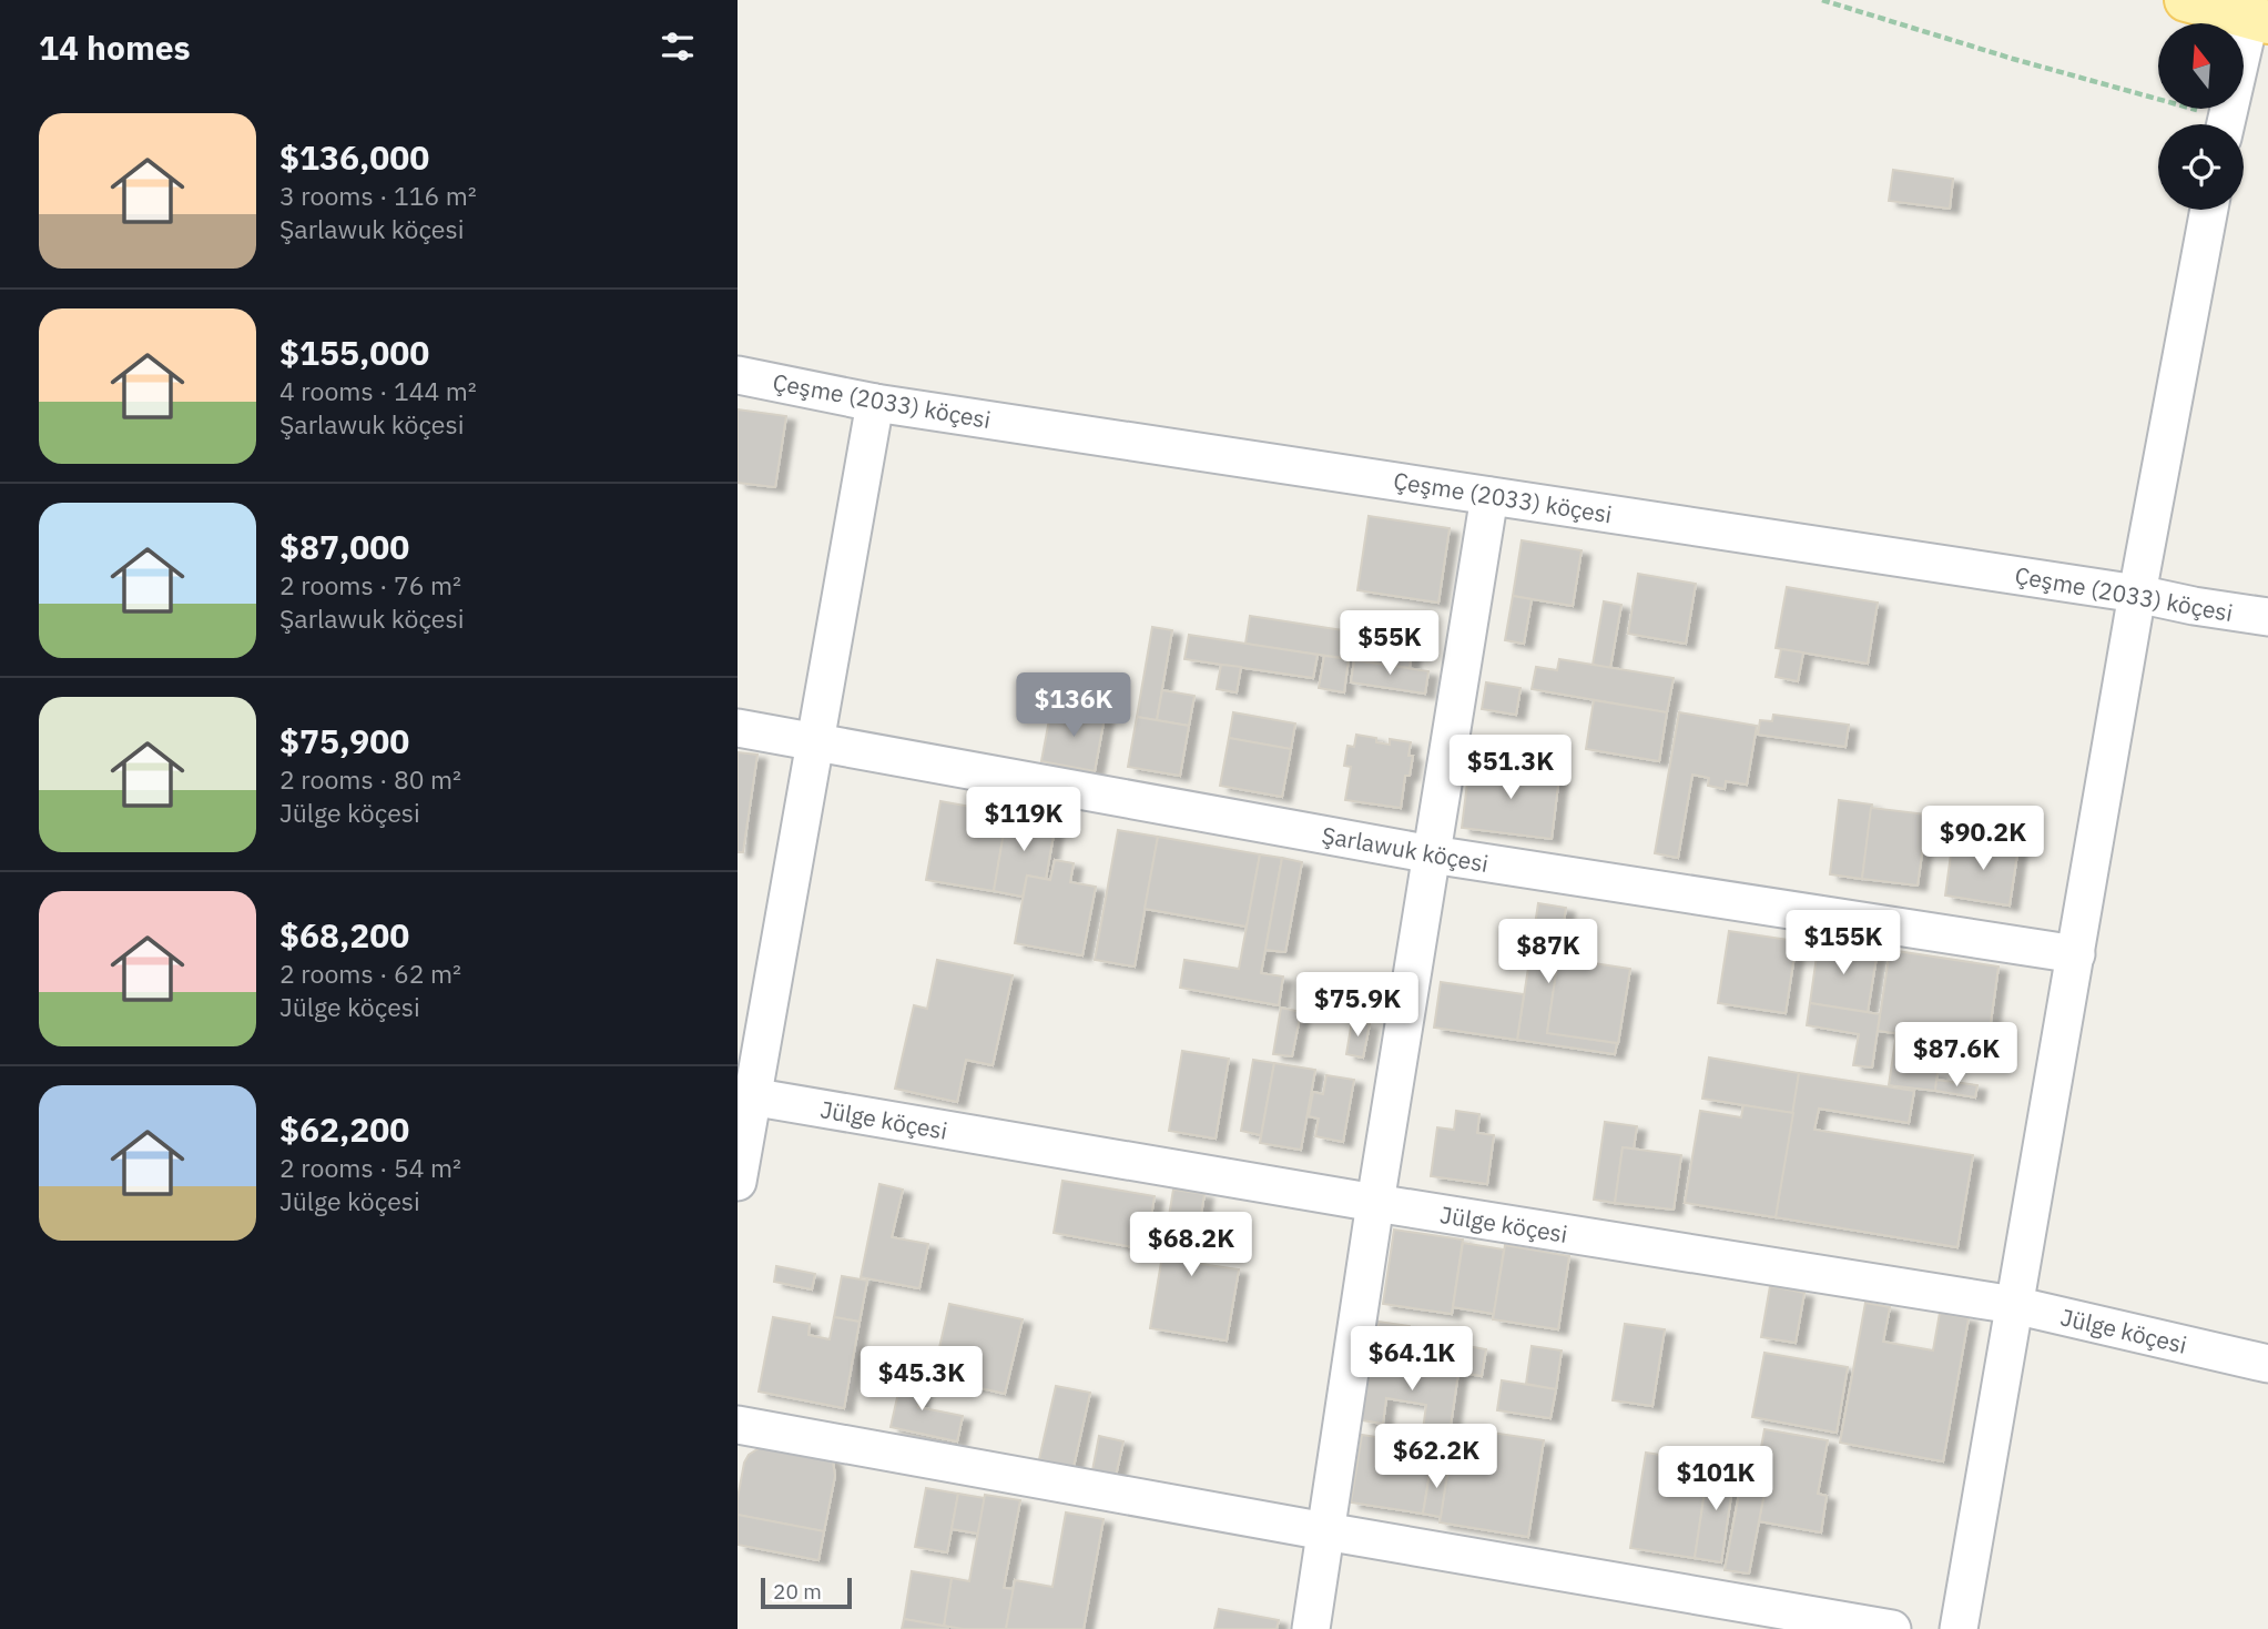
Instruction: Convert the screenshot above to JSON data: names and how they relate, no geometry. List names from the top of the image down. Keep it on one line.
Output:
{"streets":{"street":["Çeşme (2033) köçesi","Şarlawuk köçesi","Jülge köçesi"]},"scale_bar":"20 m","north":"top","page":{"heading":"14 homes","list":[{"name":"$136,000","note":"3 rooms · 116 m² · Şarlawuk köçesi"},{"name":"$155,000","note":"4 rooms · 144 m² · Şarlawuk köçesi"},{"name":"$87,000","note":"2 rooms · 76 m² · Şarlawuk köçesi"},{"name":"$75,900","note":"2 rooms · 80 m² · Jülge köçesi"},{"name":"$68,200","note":"2 rooms · 62 m² · Jülge köçesi"},{"name":"$62,200","note":"2 rooms · 54 m² · Jülge köçesi"}],"price":["$55K","$136K","$51.3K","$119K","$90.2K","$155K","$87K","$75.9K","$87.6K","$68.2K","$64.1K","$45.3K","$62.2K","$101K"],"scale":"20 m"}}
